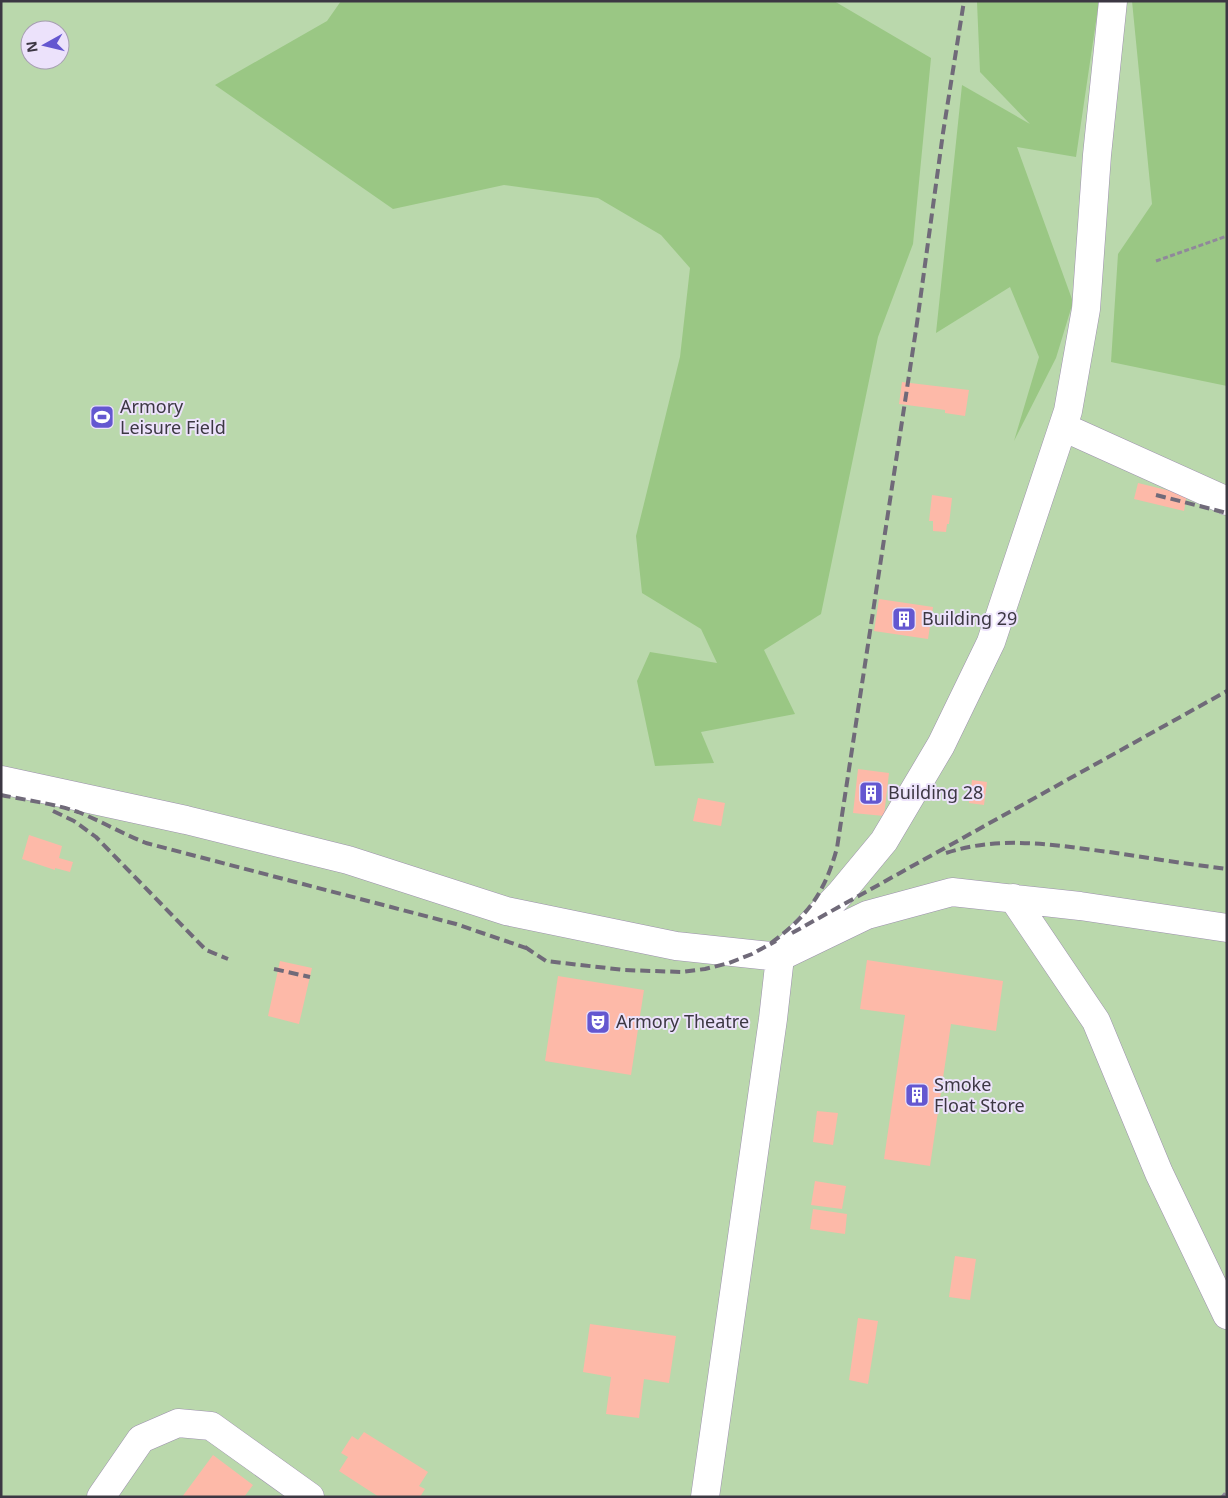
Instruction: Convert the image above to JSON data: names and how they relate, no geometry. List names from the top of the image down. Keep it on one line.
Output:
{"places":{"sports":["Armory Leisure Field"],"building":["Building 29","Building 28","Smoke Float Store"],"theatre":["Armory Theatre"]},"north":"left"}
